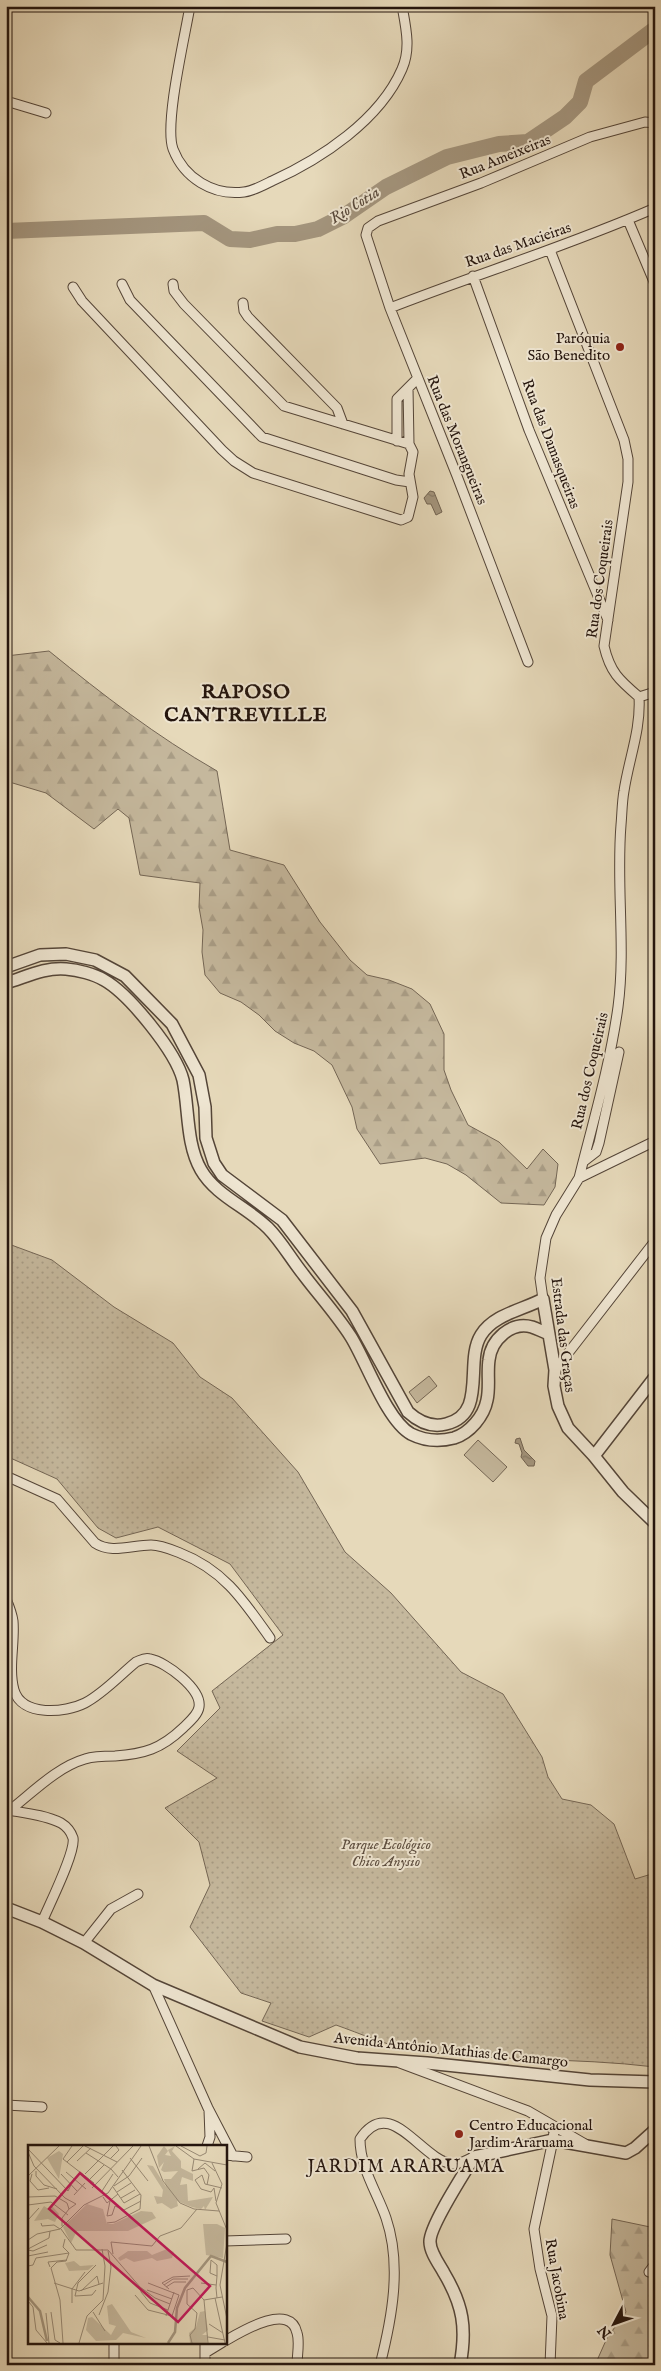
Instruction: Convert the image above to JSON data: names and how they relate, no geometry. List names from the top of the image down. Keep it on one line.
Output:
{"streets":{"street":["Rua Ameixeiras","Rua das Macieiras","Rua das Morangueiras","Rua das Damasqueiras","Rua dos Coqueirais","Estrada das Graças","Avenida Antônio Mathias de Camargo","Rua Jacobina"]},"crossings":[["Rua Ameixeiras","Rua das Morangueiras"],["Rua das Macieiras","Rua das Morangueiras"],["Rua das Macieiras","Rua das Damasqueiras"],["Rua das Macieiras","Rua dos Coqueirais"],["Rua das Damasqueiras","Rua dos Coqueirais"],["Rua dos Coqueirais","Estrada das Graças"]],"districts":["RAPOSO CANTREVILLE","JARDIM ARARUAMA"],"water":["Rio Cotia"],"parks":["Parque Ecológico Chico Anysio"],"places":["Paróquia São Benedito","Centro Educacional Jardim Araruama"],"north":"bottom left"}
